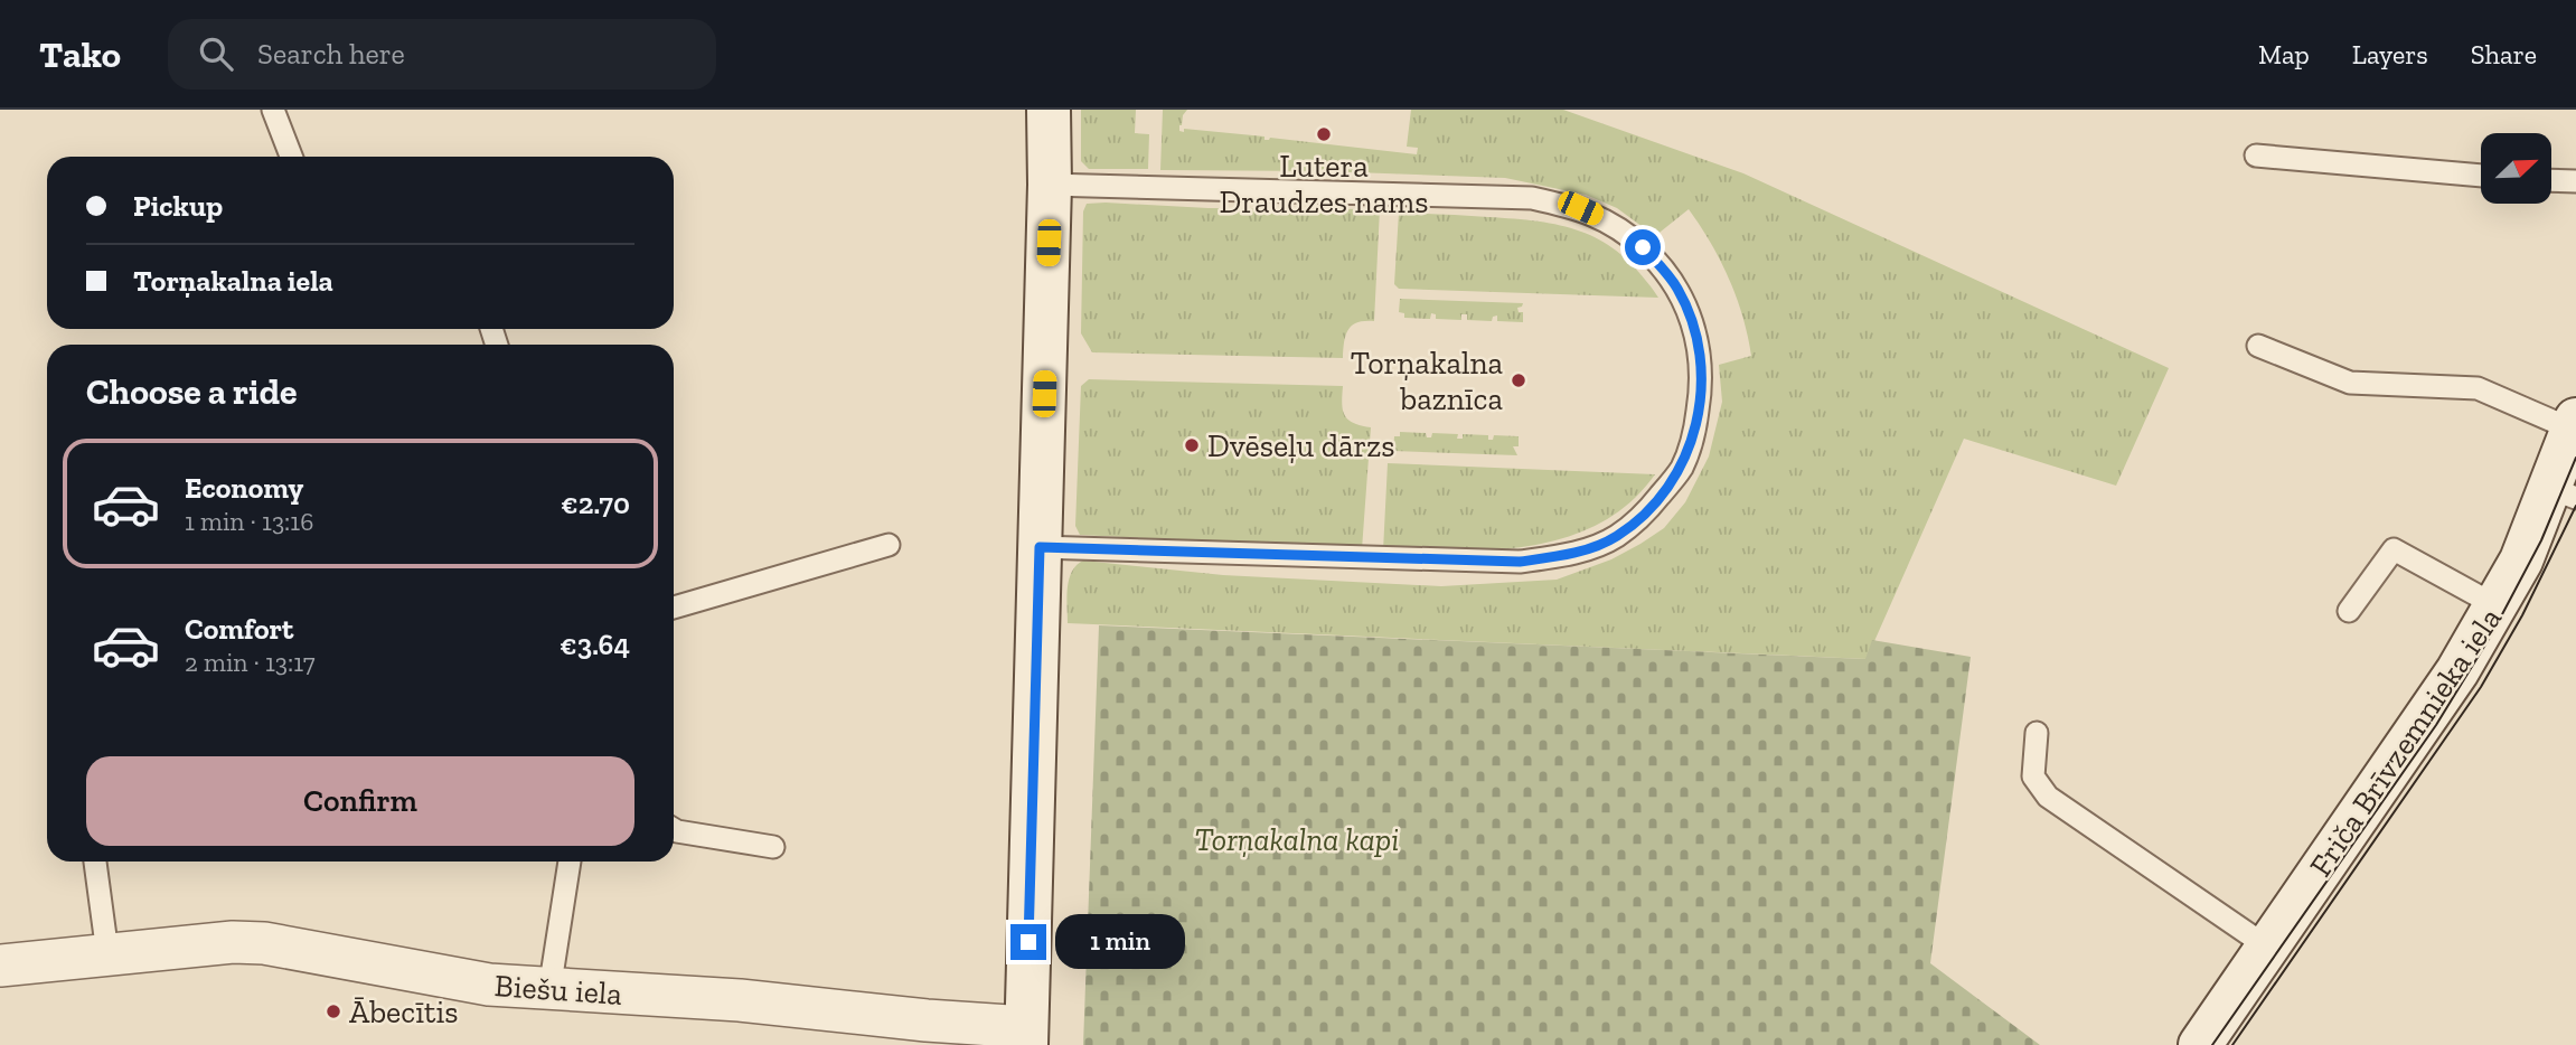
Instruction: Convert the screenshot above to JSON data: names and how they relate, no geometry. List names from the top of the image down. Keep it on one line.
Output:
{"streets":{"street":["Friča Brīvzemnieka iela","Biešu iela"]},"parks":["Torņakalna kapi"],"places":["Lutera Draudzes nams","Torņakalna baznīca","Dvēseļu dārzs","Ābecītis"],"north":"top right","page":{"header":"Tako","search":"Search here","nav":["Map","Layers","Share"],"banner":["Pickup","Torņakalna iela"],"heading":"Choose a ride","list":[{"name":"Economy","note":"1 min · 13:16","value":"€2.70"},{"name":"Comfort","note":"2 min · 13:17","value":"€3.64"}],"buttons":"Confirm","bubble":"1 min"}}
